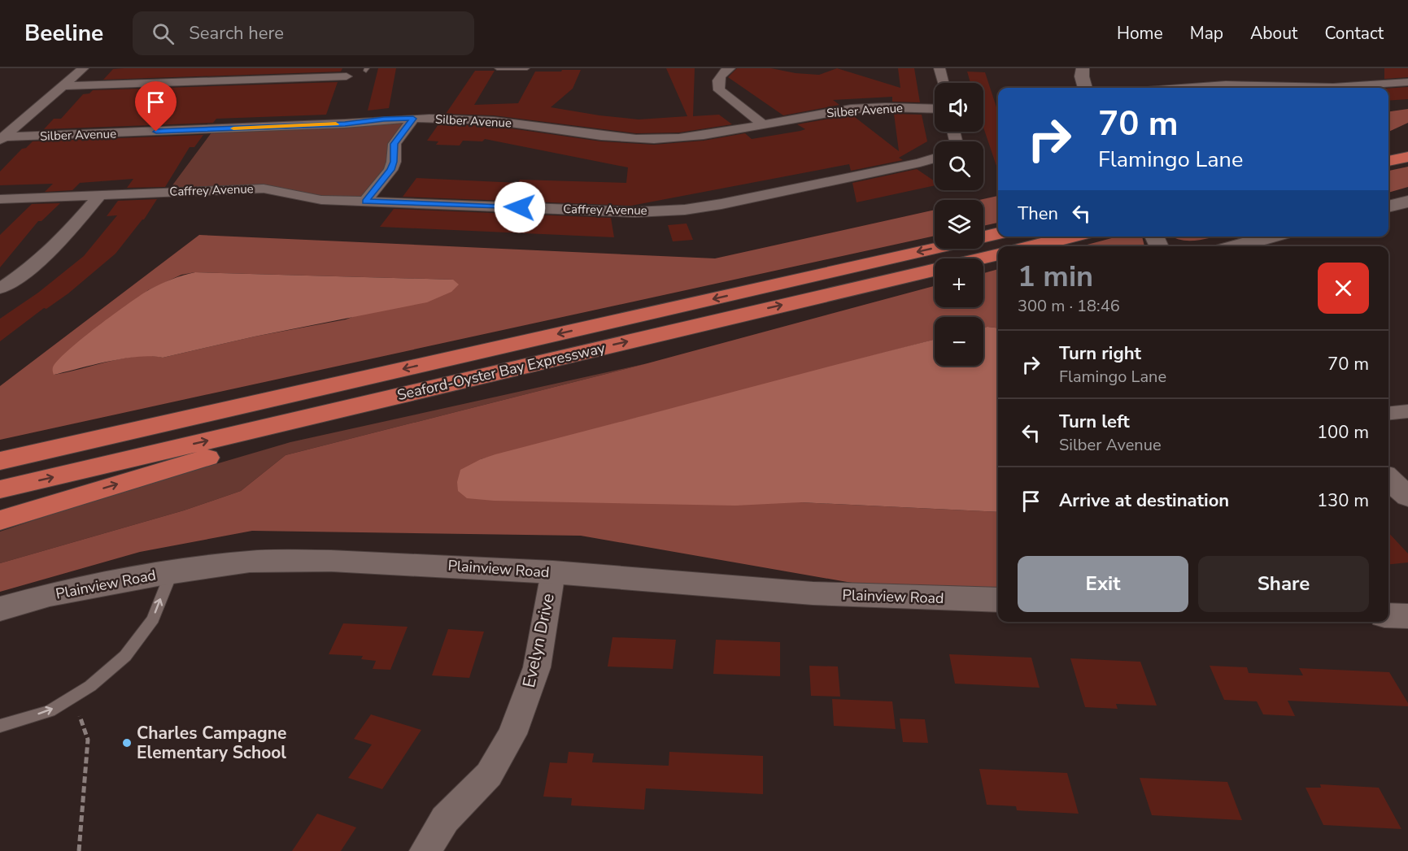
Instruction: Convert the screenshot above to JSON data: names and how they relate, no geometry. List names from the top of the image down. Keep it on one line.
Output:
{"streets":{"highway":["Seaford-Oyster Bay Expressway"],"main road":["Plainview Road"],"street":["Silber Avenue","Caffrey Avenue","Evelyn Drive"]},"crossings":[["Plainview Road","Evelyn Drive"]],"places":["Charles Campagne Elementary School"],"page":{"header":"Beeline","search":"Search here","nav":["Home","Map","About","Contact"],"map_buttons":["+","−"],"turn":["70 m","Flamingo Lane"],"then":"Then","heading":["1 min","300 m · 18:46"],"list":[{"name":"Turn right","note":"Flamingo Lane","value":"70 m"},{"name":"Turn left","note":"Silber Avenue","value":"100 m"},{"name":"Arrive at destination","value":"130 m"}],"buttons":["Exit","Share"]}}
